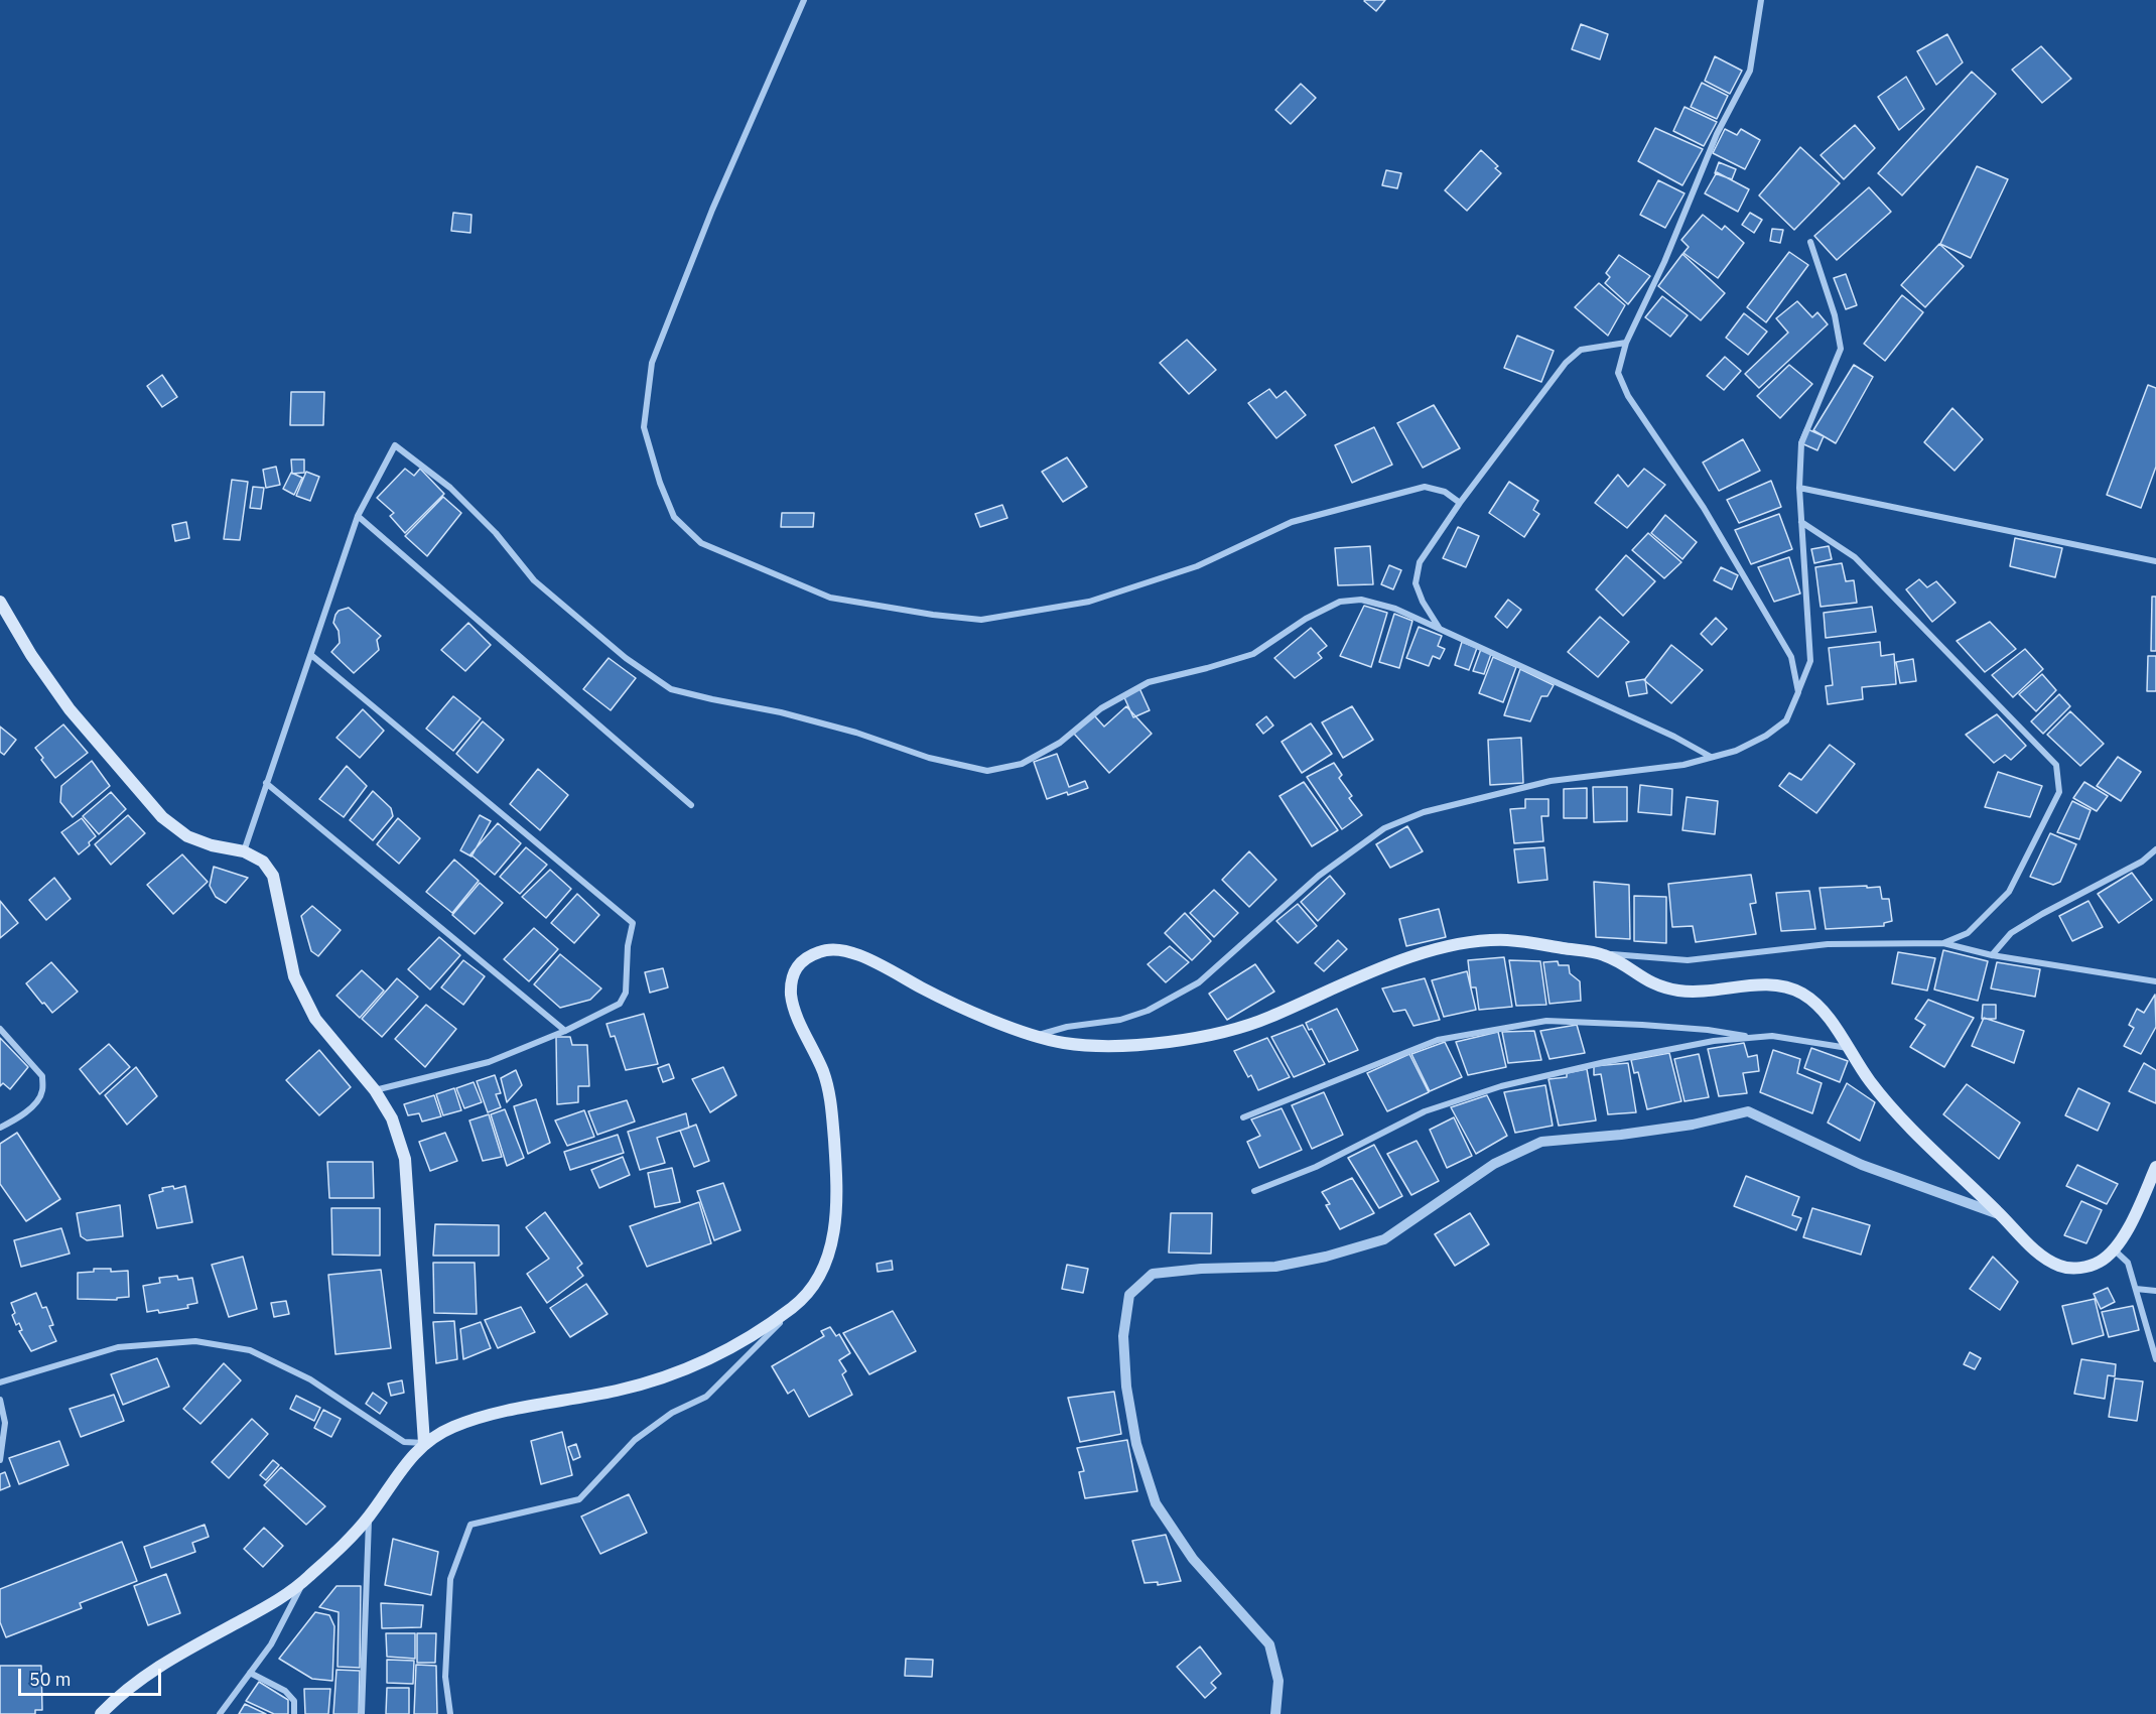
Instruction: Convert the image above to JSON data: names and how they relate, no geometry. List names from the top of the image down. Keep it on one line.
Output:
{"scale_bar":"50 m"}
